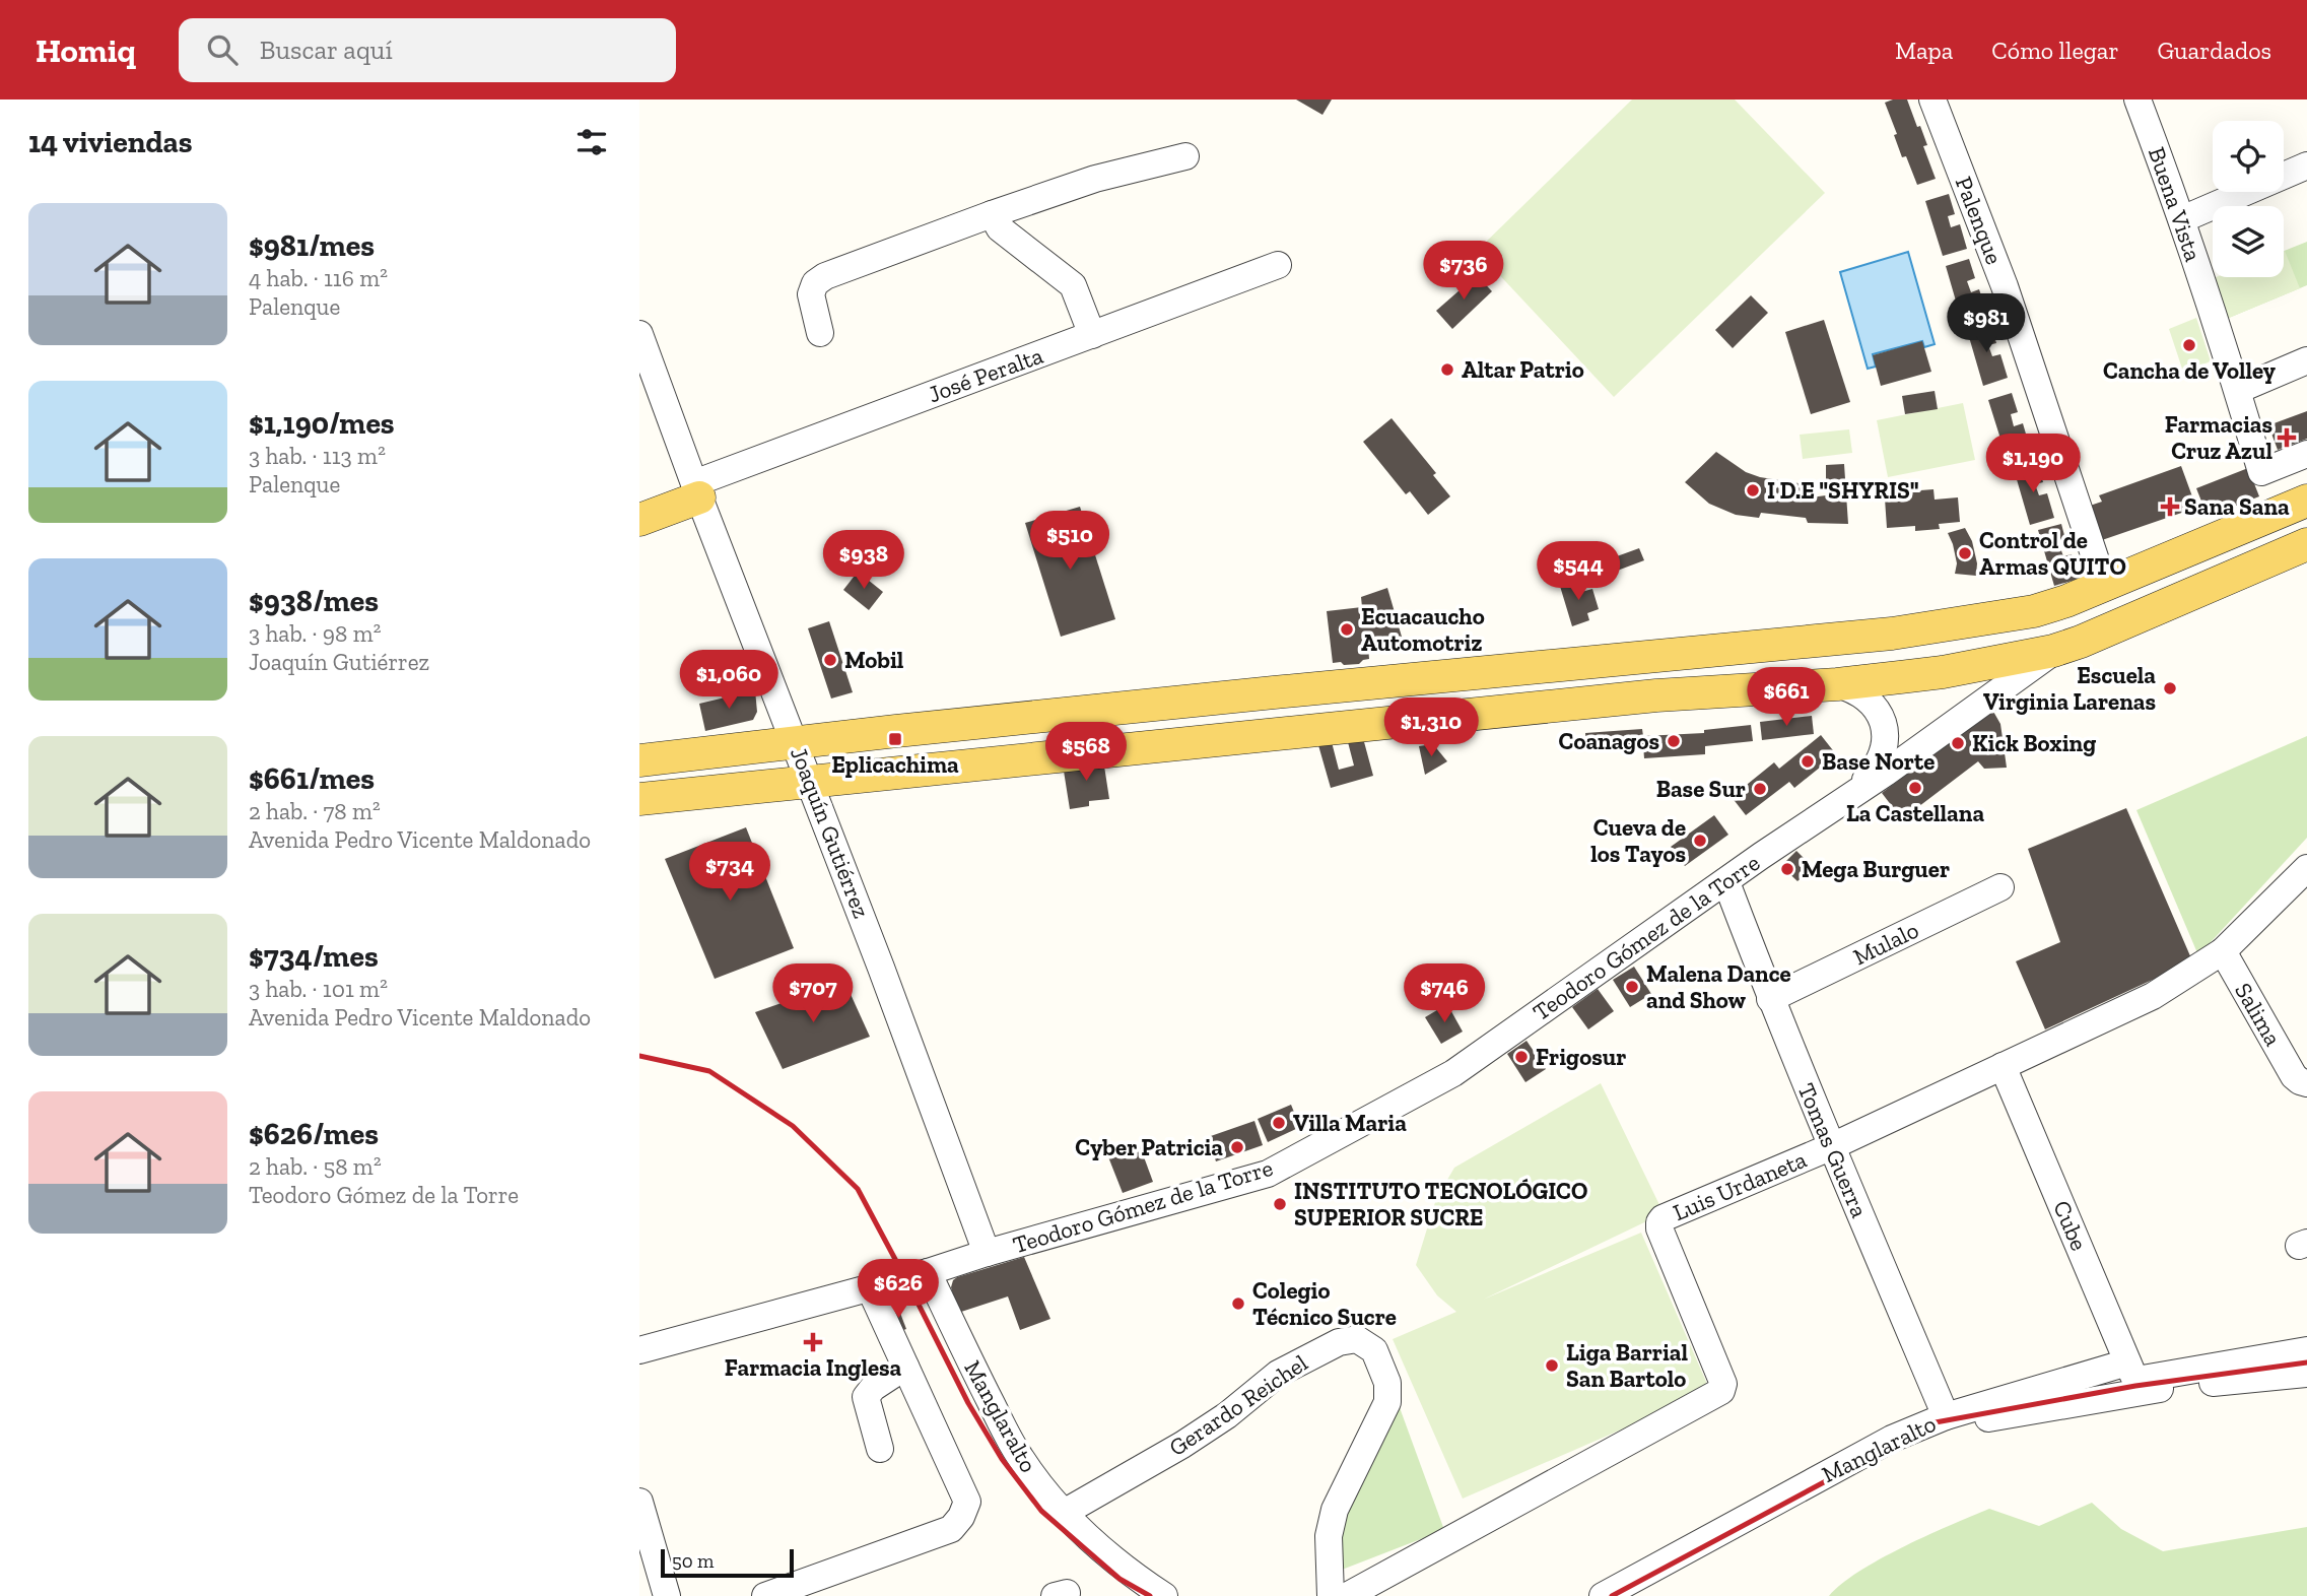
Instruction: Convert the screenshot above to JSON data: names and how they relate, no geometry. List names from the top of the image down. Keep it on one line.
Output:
{"streets":{"main road":["José Peralta"],"street":["Buena Vista","Palenque","Joaquín Gutiérrez","Teodoro Gómez de la Torre","Mulalo","Salima","Tomas Guerra","Luis Urdaneta","Cube","Gerardo Reichel","Manglaralto"]},"crossings":[["José Peralta","Joaquín Gutiérrez"],["Joaquín Gutiérrez","Teodoro Gómez de la Torre"],["Teodoro Gómez de la Torre","Tomas Guerra"],["Teodoro Gómez de la Torre","Manglaralto"],["Mulalo","Tomas Guerra"],["Salima","Luis Urdaneta"],["Tomas Guerra","Luis Urdaneta"],["Tomas Guerra","Manglaralto"],["Luis Urdaneta","Cube"],["Gerardo Reichel","Manglaralto"]],"places":{"other":["Cancha de Volley","Altar Patrio","I D.E \"SHYRIS\"","Control de Armas QUITO","Ecuacaucho Automotriz","Mobil","Escuela Virginia Larenas","Coanagos","Kick Boxing","Base Norte","La Castellana","Base Sur","Cueva de los Tayos","Mega Burguer","Malena Dance and Show","Frigosur","Villa Maria","Cyber Patricia","INSTITUTO TECNOLÓGICO SUPERIOR SUCRE","Colegio Técnico Sucre","Liga Barrial San Bartolo"],"health":["Farmacias Cruz Azul","Sana Sana","Farmacia Inglesa"],"transit":["Eplicachima"]},"scale_bar":"50 m","page":{"header":"Homiq","search":"Buscar aquí","nav":["Mapa","Cómo llegar","Guardados"],"heading":"14 viviendas","list":[{"name":"$981/mes","note":"4 hab. · 116 m² · Palenque"},{"name":"$1,190/mes","note":"3 hab. · 113 m² · Palenque"},{"name":"$938/mes","note":"3 hab. · 98 m² · Joaquín Gutiérrez"},{"name":"$661/mes","note":"2 hab. · 78 m² · Avenida Pedro Vicente Maldonado"},{"name":"$734/mes","note":"3 hab. · 101 m² · Avenida Pedro Vicente Maldonado"},{"name":"$626/mes","note":"2 hab. · 58 m² · Teodoro Gómez de la Torre"}],"price":["$736","$981","$1,190","$510","$938","$544","$1,060","$661","$1,310","$568","$734","$707","$746","$626"],"scale":"50 m"}}
